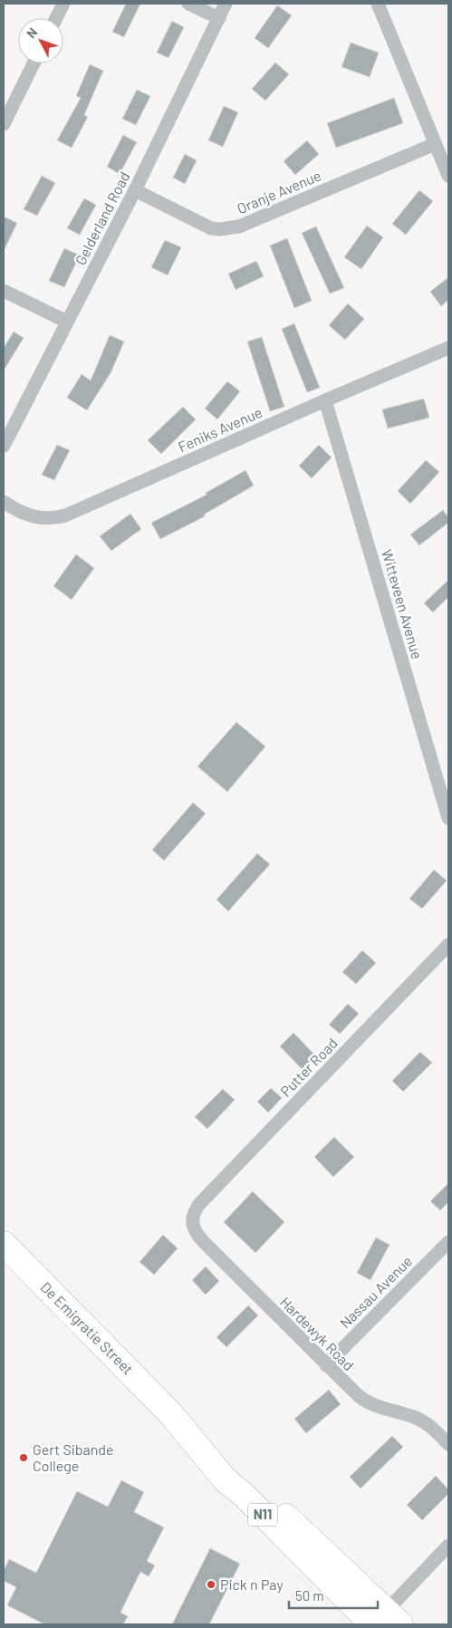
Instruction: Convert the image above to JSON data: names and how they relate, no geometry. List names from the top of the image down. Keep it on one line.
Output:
{"streets":{"highway":["De Emigratie Street","N11"],"street":["Oranje Avenue","Gelderland Road","Feniks Avenue","Witteveen Avenue","Putter Road","Nassau Avenue","Hardewyk Road"]},"crossings":[["Oranje Avenue","Gelderland Road"],["Feniks Avenue","Witteveen Avenue"],["Putter Road","Hardewyk Road"],["Nassau Avenue","Hardewyk Road"]],"places":["Gert Sibande College","Pick n Pay"],"scale_bar":"50 m","north":"top left"}
